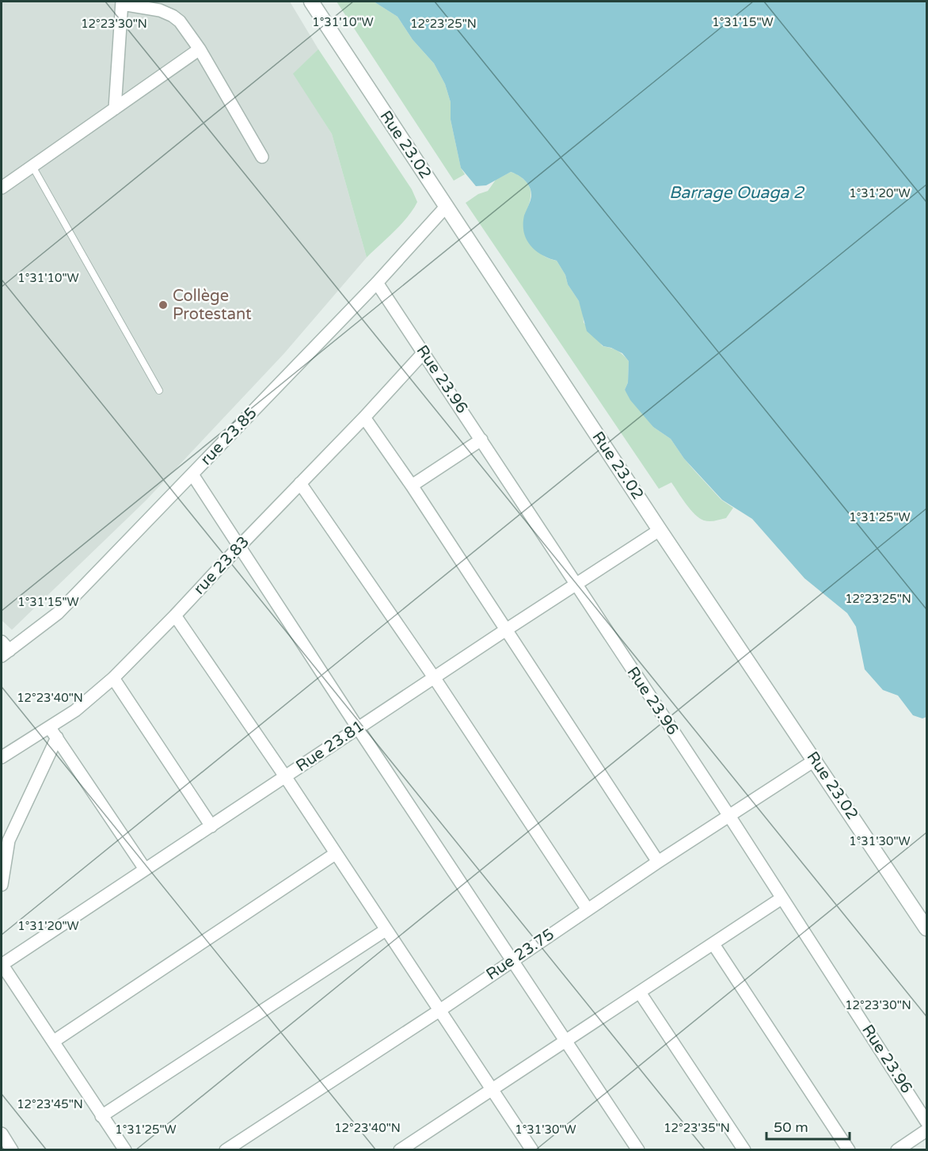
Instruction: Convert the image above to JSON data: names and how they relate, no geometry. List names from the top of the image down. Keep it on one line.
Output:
{"streets":{"street":["Rue 23.02","Rue 23.96","rue 23.85","rue 23.83","Rue 23.81","Rue 23.75"]},"crossings":[["Rue 23.02","rue 23.85"],["Rue 23.02","Rue 23.81"],["Rue 23.02","Rue 23.75"],["Rue 23.96","rue 23.85"],["Rue 23.96","rue 23.83"],["Rue 23.96","Rue 23.81"],["Rue 23.96","Rue 23.75"]],"water":["Barrage Ouaga 2"],"places":["Collège Protestant"],"scale_bar":"50 m","coordinates":["1°31'10\"W","1°31'15\"W","12°23'25\"N","12°23'30\"N","1°31'20\"W","1°31'25\"W","12°23'40\"N","1°31'30\"W","12°23'45\"N","12°23'35\"N"]}
